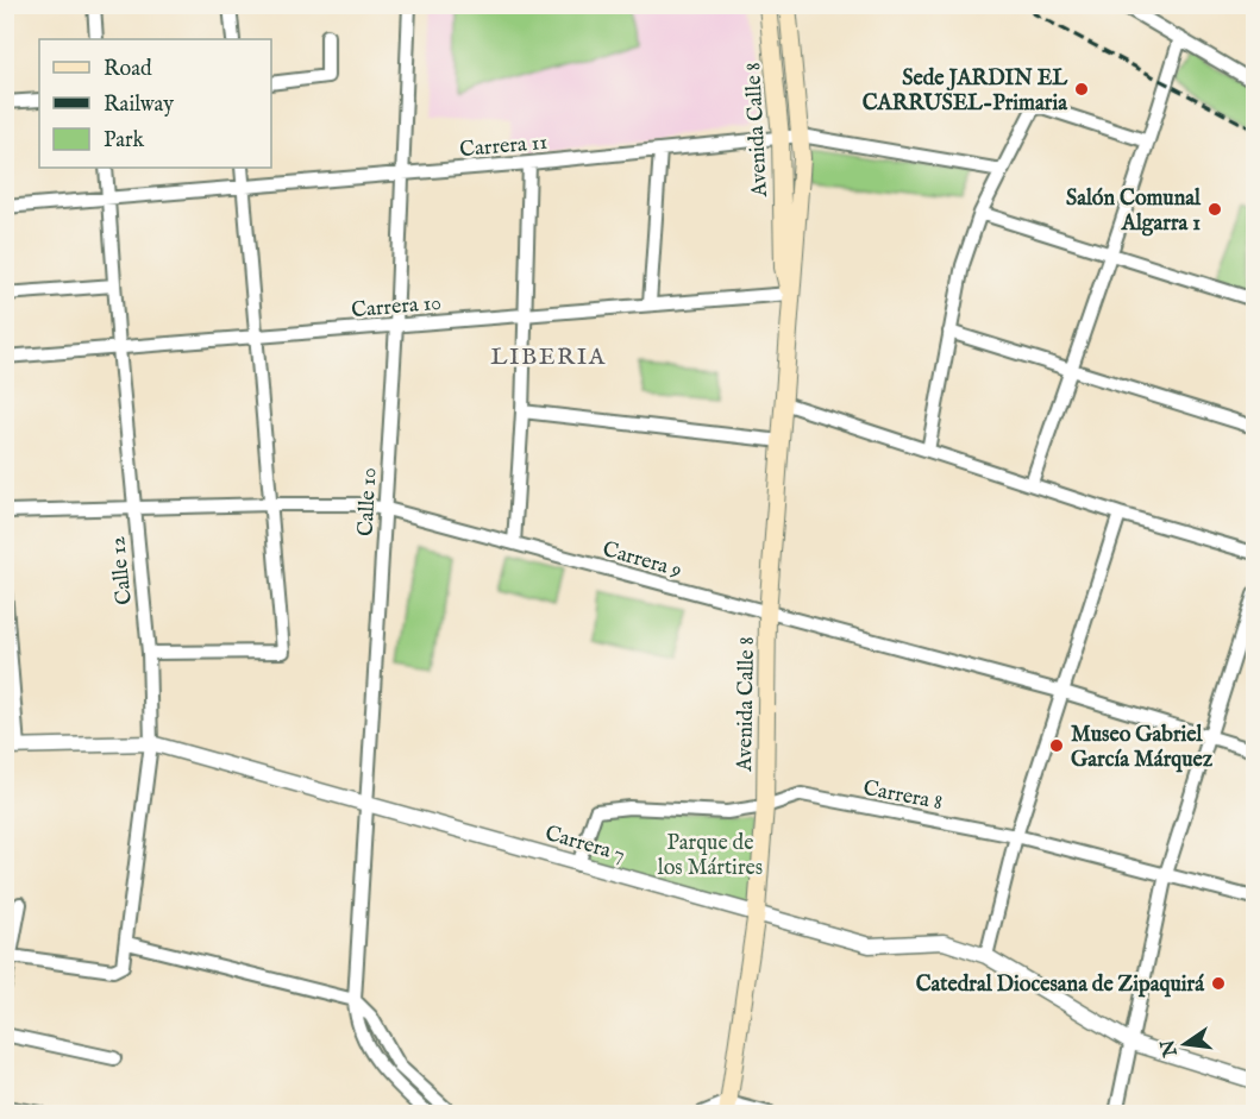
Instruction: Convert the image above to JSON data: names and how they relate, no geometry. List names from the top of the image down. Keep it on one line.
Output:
{"streets":{"main road":["Avenida Calle 8"],"street":["Carrera 11","Carrera 10","Calle 10","Carrera 9","Calle 12","Carrera 8","Carrera 7"]},"crossings":[["Avenida Calle 8","Carrera 11"],["Avenida Calle 8","Carrera 10"],["Avenida Calle 8","Carrera 9"],["Avenida Calle 8","Carrera 8"],["Avenida Calle 8","Carrera 7"],["Carrera 11","Calle 10"],["Carrera 11","Calle 12"],["Carrera 10","Calle 10"],["Carrera 10","Calle 12"],["Calle 10","Carrera 9"],["Calle 10","Carrera 7"],["Carrera 9","Calle 12"],["Calle 12","Carrera 7"],["Carrera 8","Carrera 7"]],"districts":["LIBERIA"],"parks":["Parque de los Mártires"],"places":["Sede JARDIN EL CARRUSEL-Primaria","Salón Comunal Algarra 1","Museo Gabriel García Márquez","Catedral Diocesana de Zipaquirá"],"legend":["Road","Railway","Park"],"north":"left"}
